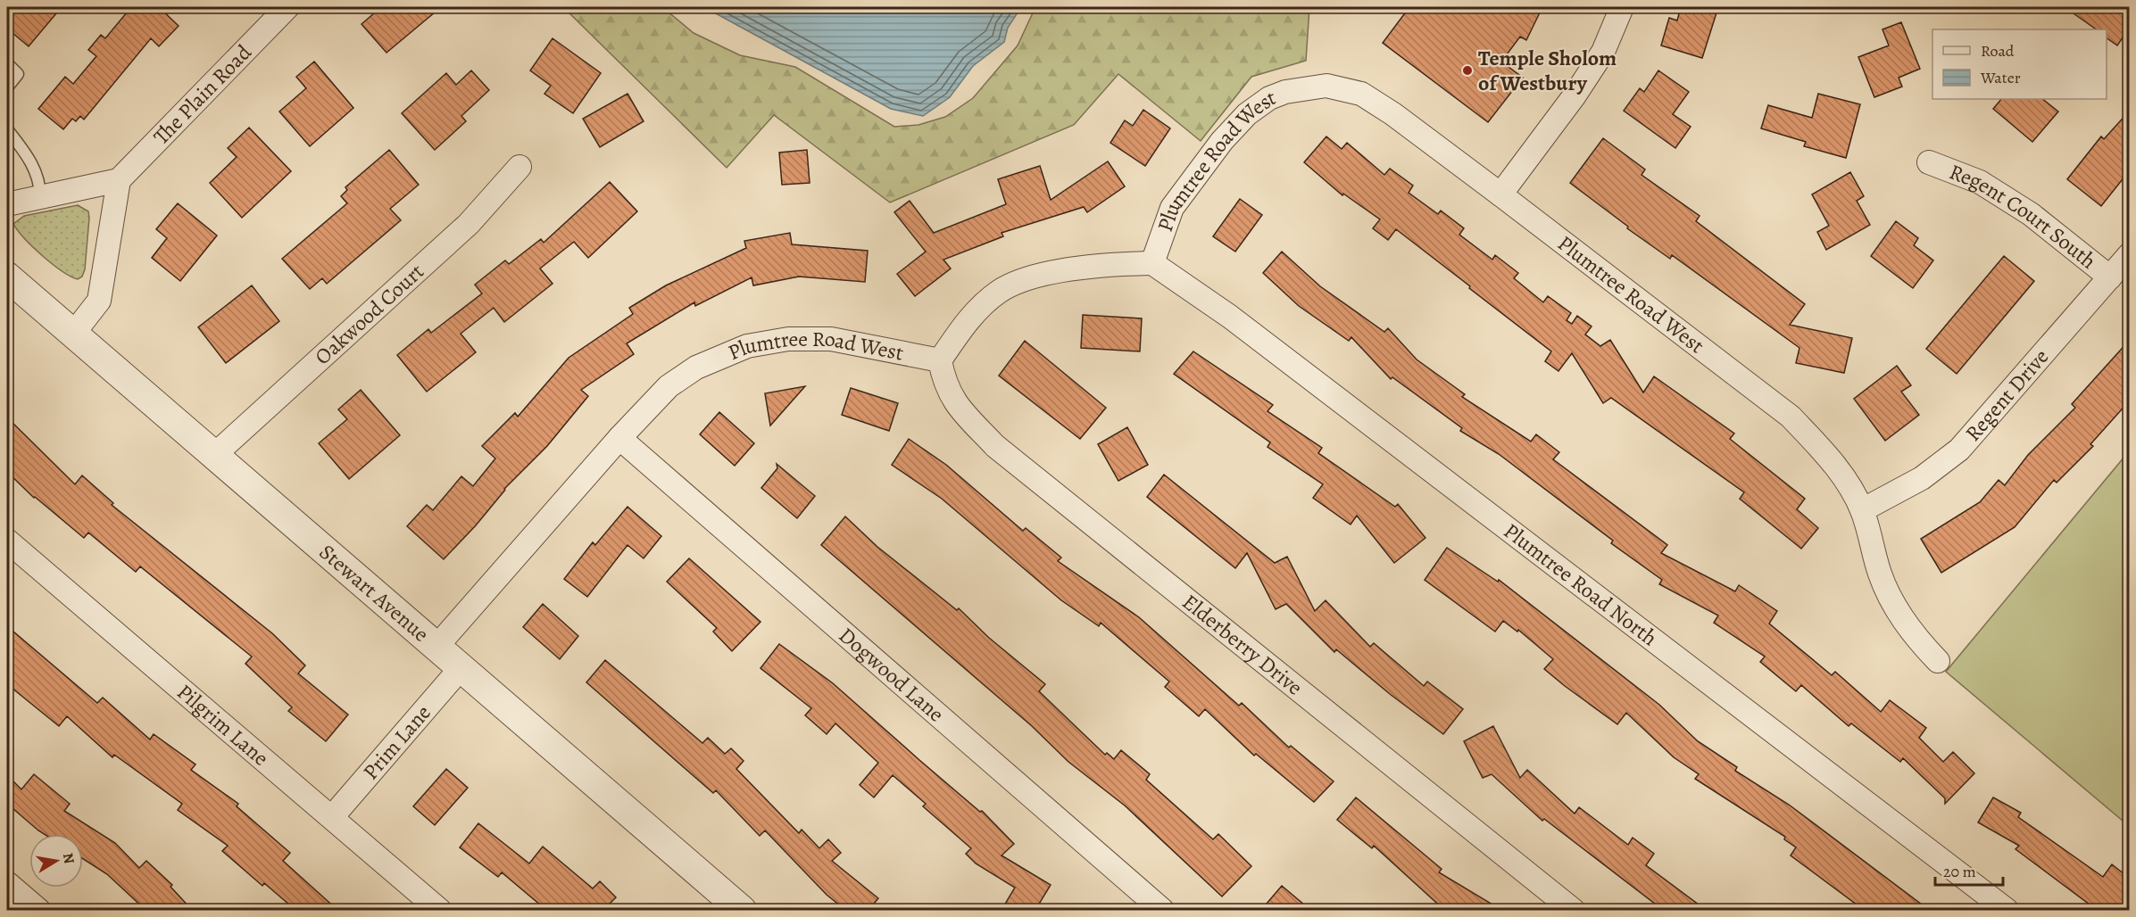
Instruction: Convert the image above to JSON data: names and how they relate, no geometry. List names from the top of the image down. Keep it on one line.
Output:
{"streets":{"street":["The Plain Road","Plumtree Road West","Regent Court South","Oakwood Court","Regent Drive","Plumtree Road North","Stewart Avenue","Elderberry Drive","Dogwood Lane","Pilgrim Lane","Prim Lane"]},"crossings":[["Plumtree Road West","Regent Drive"],["Plumtree Road West","Plumtree Road North"],["Plumtree Road West","Stewart Avenue"],["Plumtree Road West","Elderberry Drive"],["Plumtree Road West","Dogwood Lane"],["Regent Court South","Regent Drive"],["Oakwood Court","Stewart Avenue"],["Stewart Avenue","Prim Lane"],["Pilgrim Lane","Prim Lane"]],"places":["Temple Sholom of Westbury"],"legend":["Road","Water"],"scale_bar":"20 m","north":"right"}
